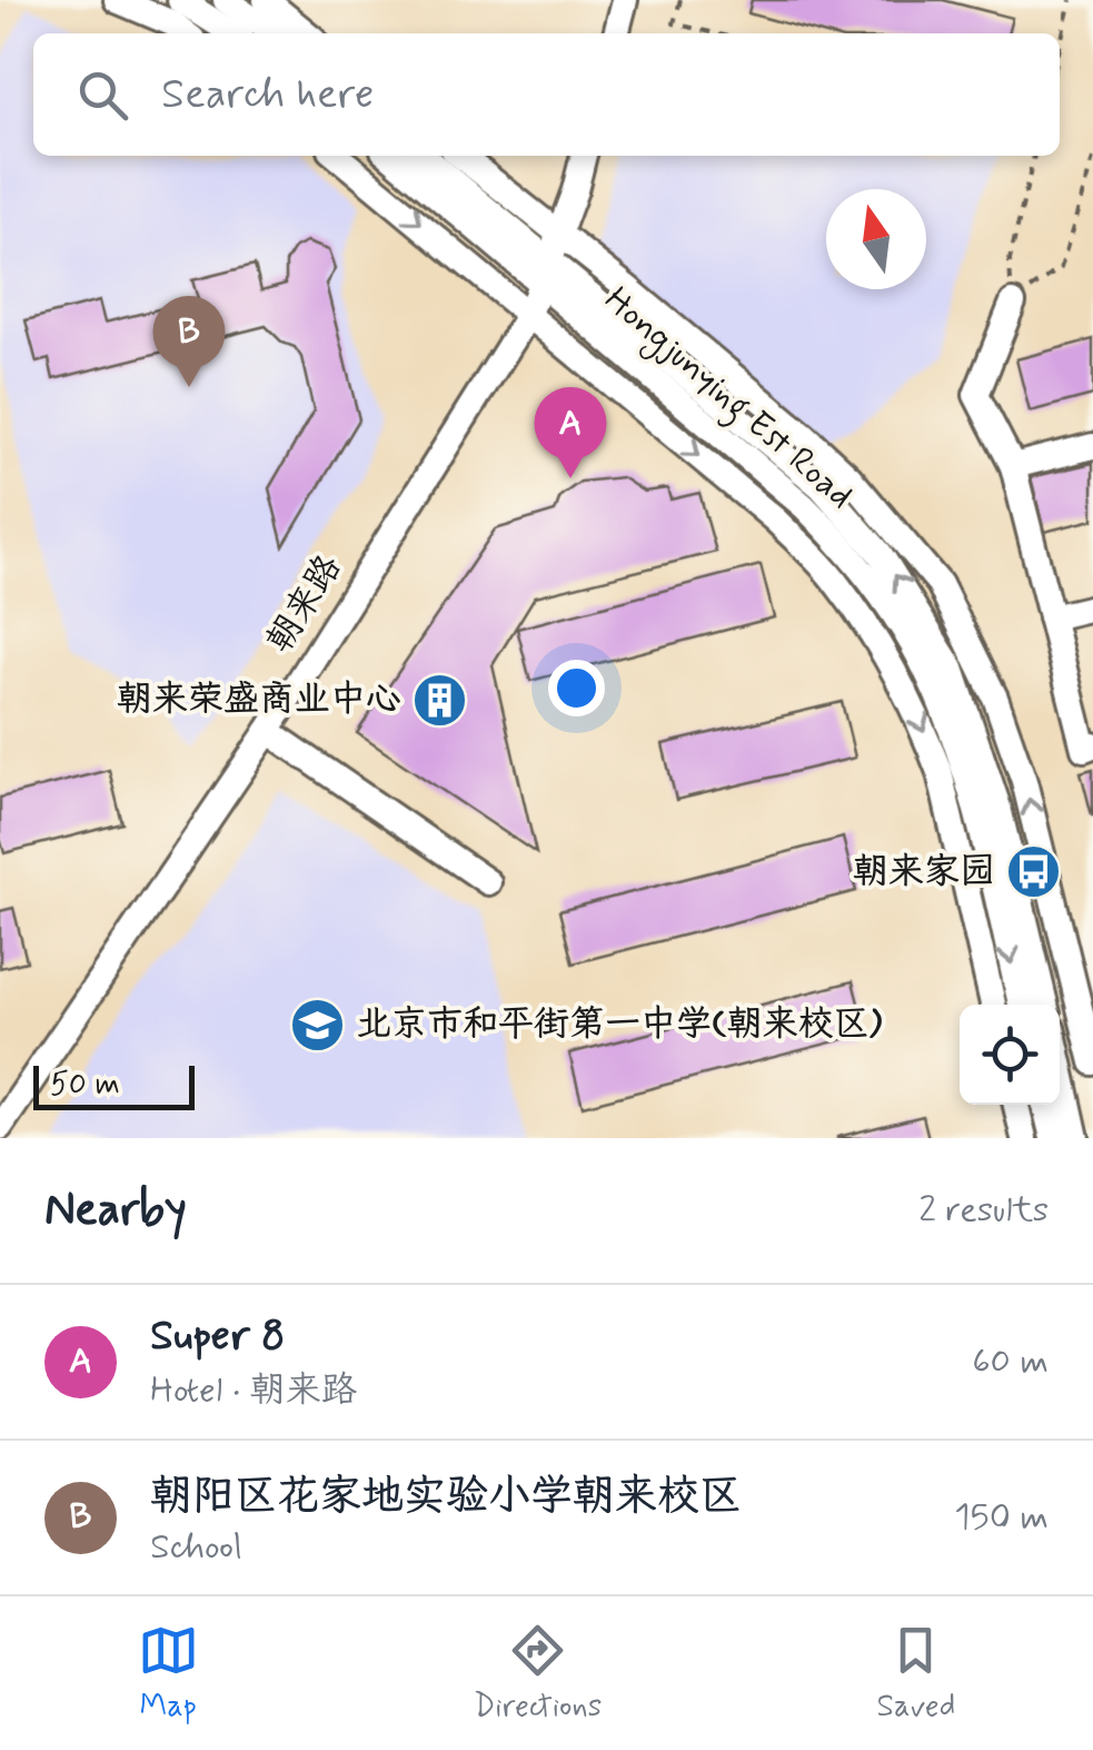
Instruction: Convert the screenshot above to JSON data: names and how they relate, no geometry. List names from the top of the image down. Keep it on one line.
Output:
{"streets":{"street":["Hongjunying Est Road","朝来路"]},"crossings":[["Hongjunying Est Road","朝来路"]],"places":{"building":["朝来荣盛商业中心"],"bus stop":["朝来家园"],"school or university":["北京市和平街第一中学(朝来校区)"]},"scale_bar":"50 m","north":"top","page":{"search":"Search here","pins":["B","A"],"scale":"50 m","heading":["Nearby","2 results"],"list":[{"mark":"A","name":"Super 8","note":"Hotel · 朝来路","value":"60 m"},{"mark":"B","name":"朝阳区花家地实验小学朝来校区","note":"School","value":"150 m"}],"nav":["Map","Directions","Saved"]}}
